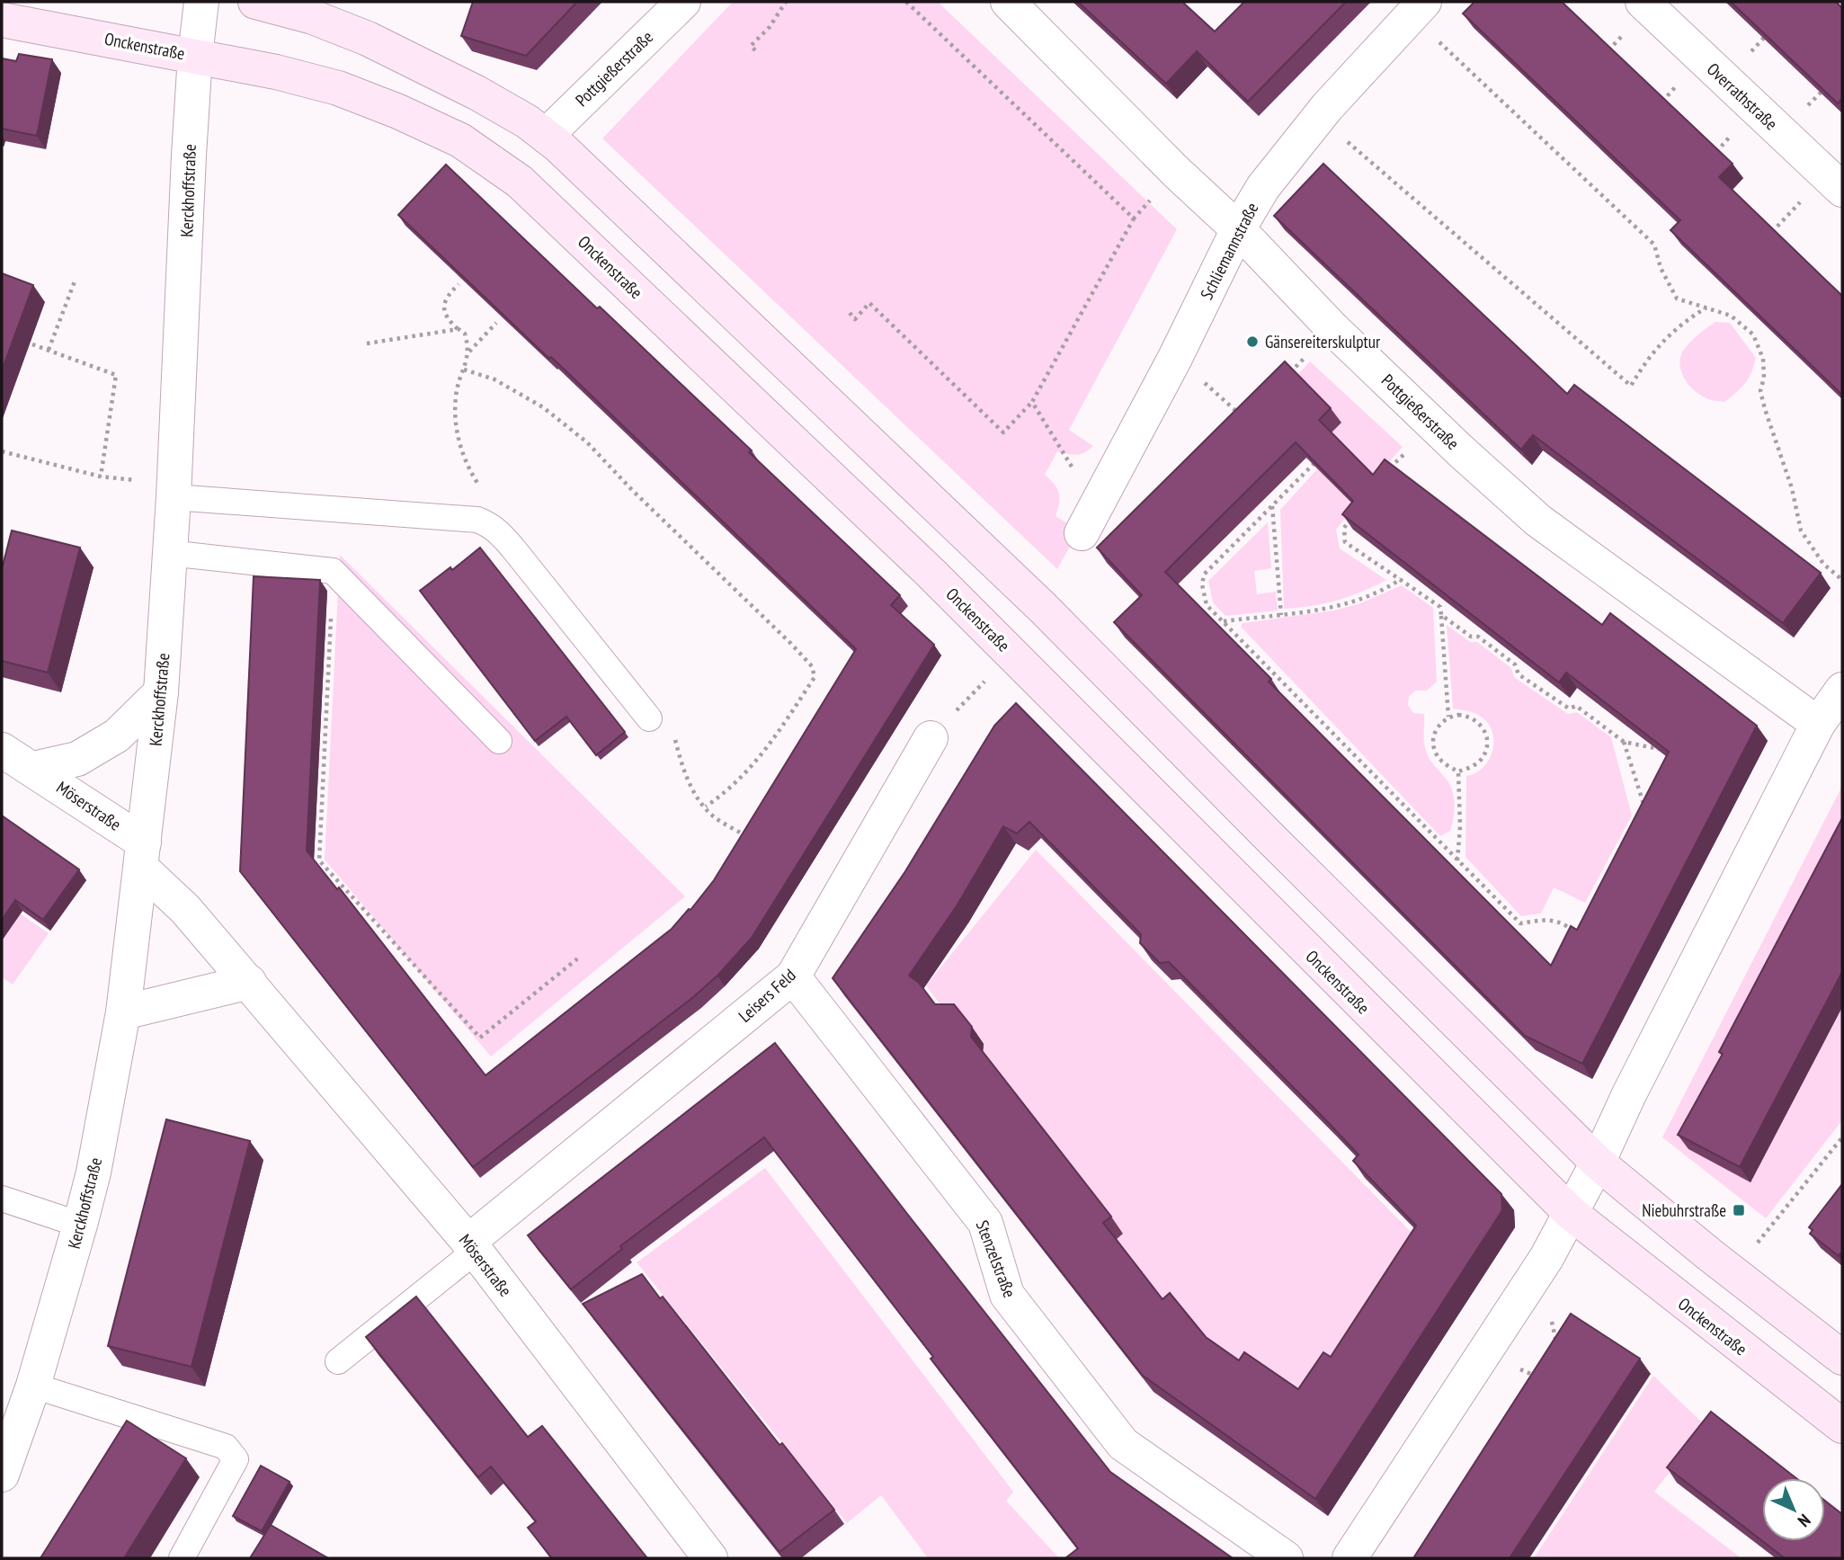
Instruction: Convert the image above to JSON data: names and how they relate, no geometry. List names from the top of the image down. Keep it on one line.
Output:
{"streets":{"main road":["Onckenstraße"],"street":["Pottgießerstraße","Overrathstraße","Kerckhoffstraße","Schliemannstraße","Möserstraße","Leisers Feld","Stenzelstraße"]},"crossings":[["Onckenstraße","Kerckhoffstraße"],["Pottgießerstraße","Schliemannstraße"],["Kerckhoffstraße","Möserstraße"],["Möserstraße","Leisers Feld"],["Leisers Feld","Stenzelstraße"]],"places":{"other":["Gänsereiterskulptur"],"transit":["Niebuhrstraße"]},"north":"bottom right"}
